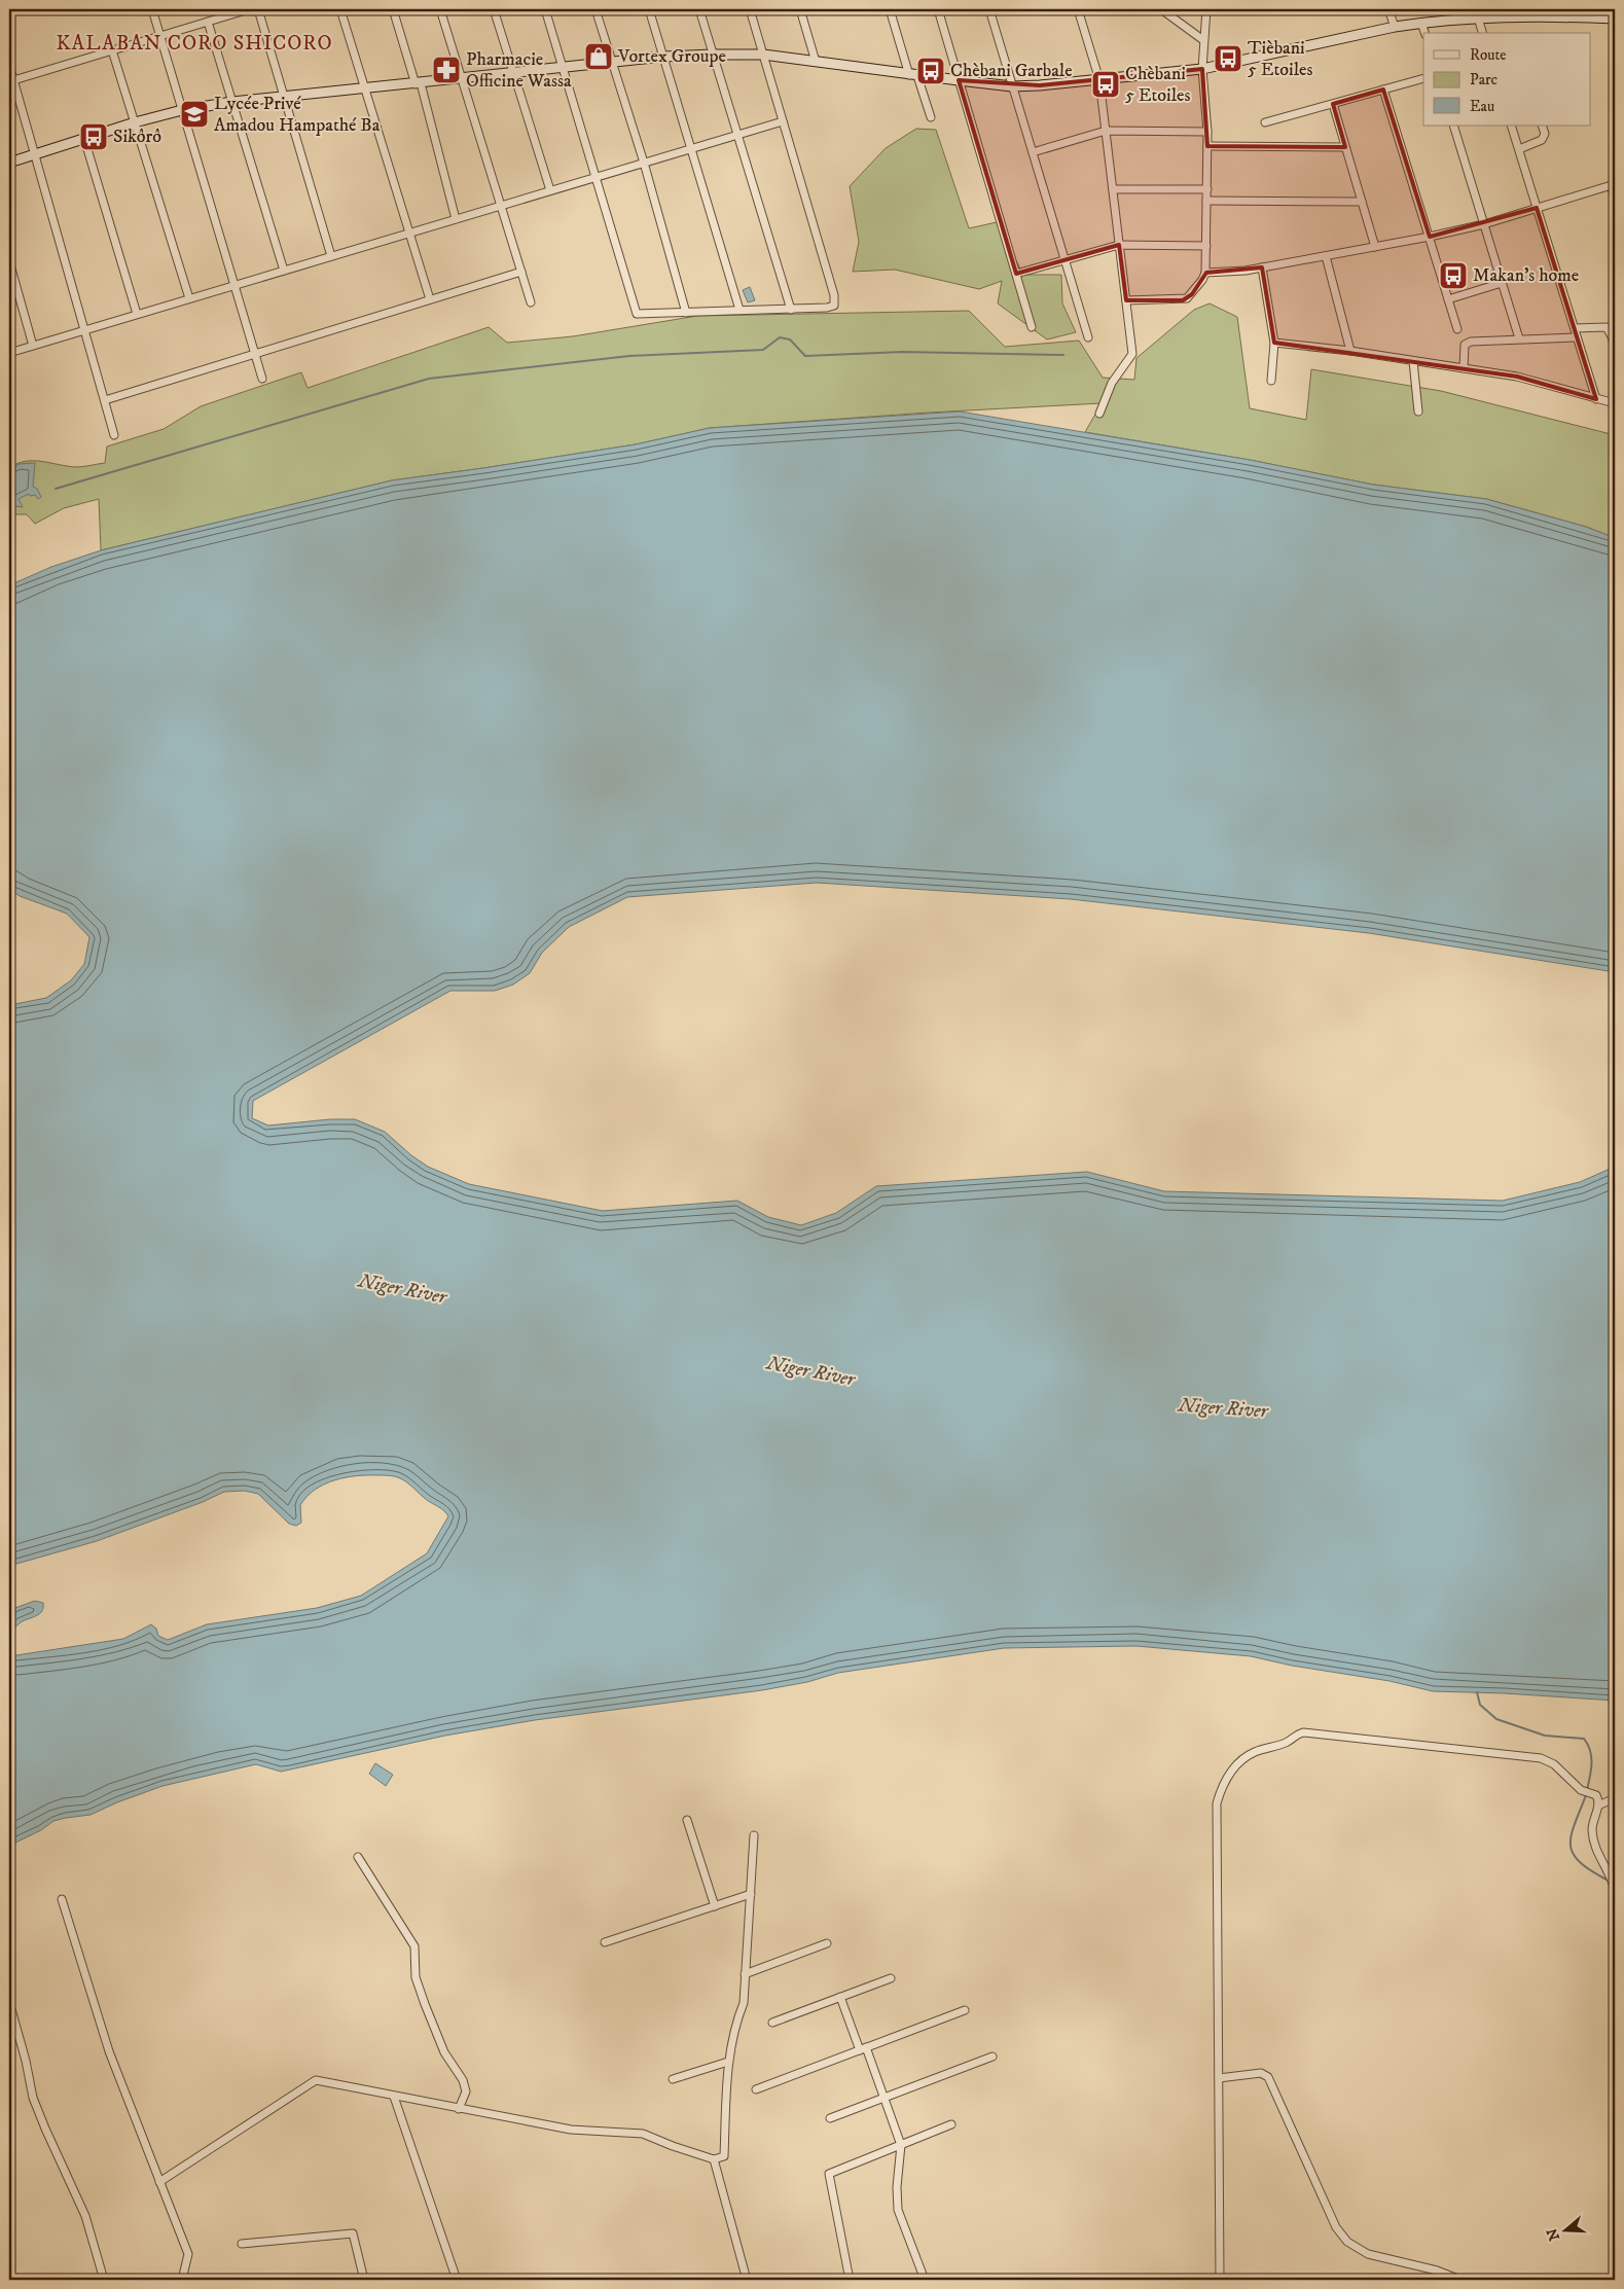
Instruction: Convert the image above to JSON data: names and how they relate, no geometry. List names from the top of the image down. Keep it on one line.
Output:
{"districts":["KALABAN CORO SHICORO"],"water":["Niger River"],"places":{"shop":["Vortex Groupe"],"bus stop":["Tièbani 5 Etoiles","Chèbani Garbale","Chèbani 5 Etoiles","Sikôrô","Makan's home"],"pharmacy":["Pharmacie Officine Wassa"],"school or university":["Lycée Privé Amadou Hampathé Ba"]},"legend":["Route","Parc","Eau"],"north":"left"}
